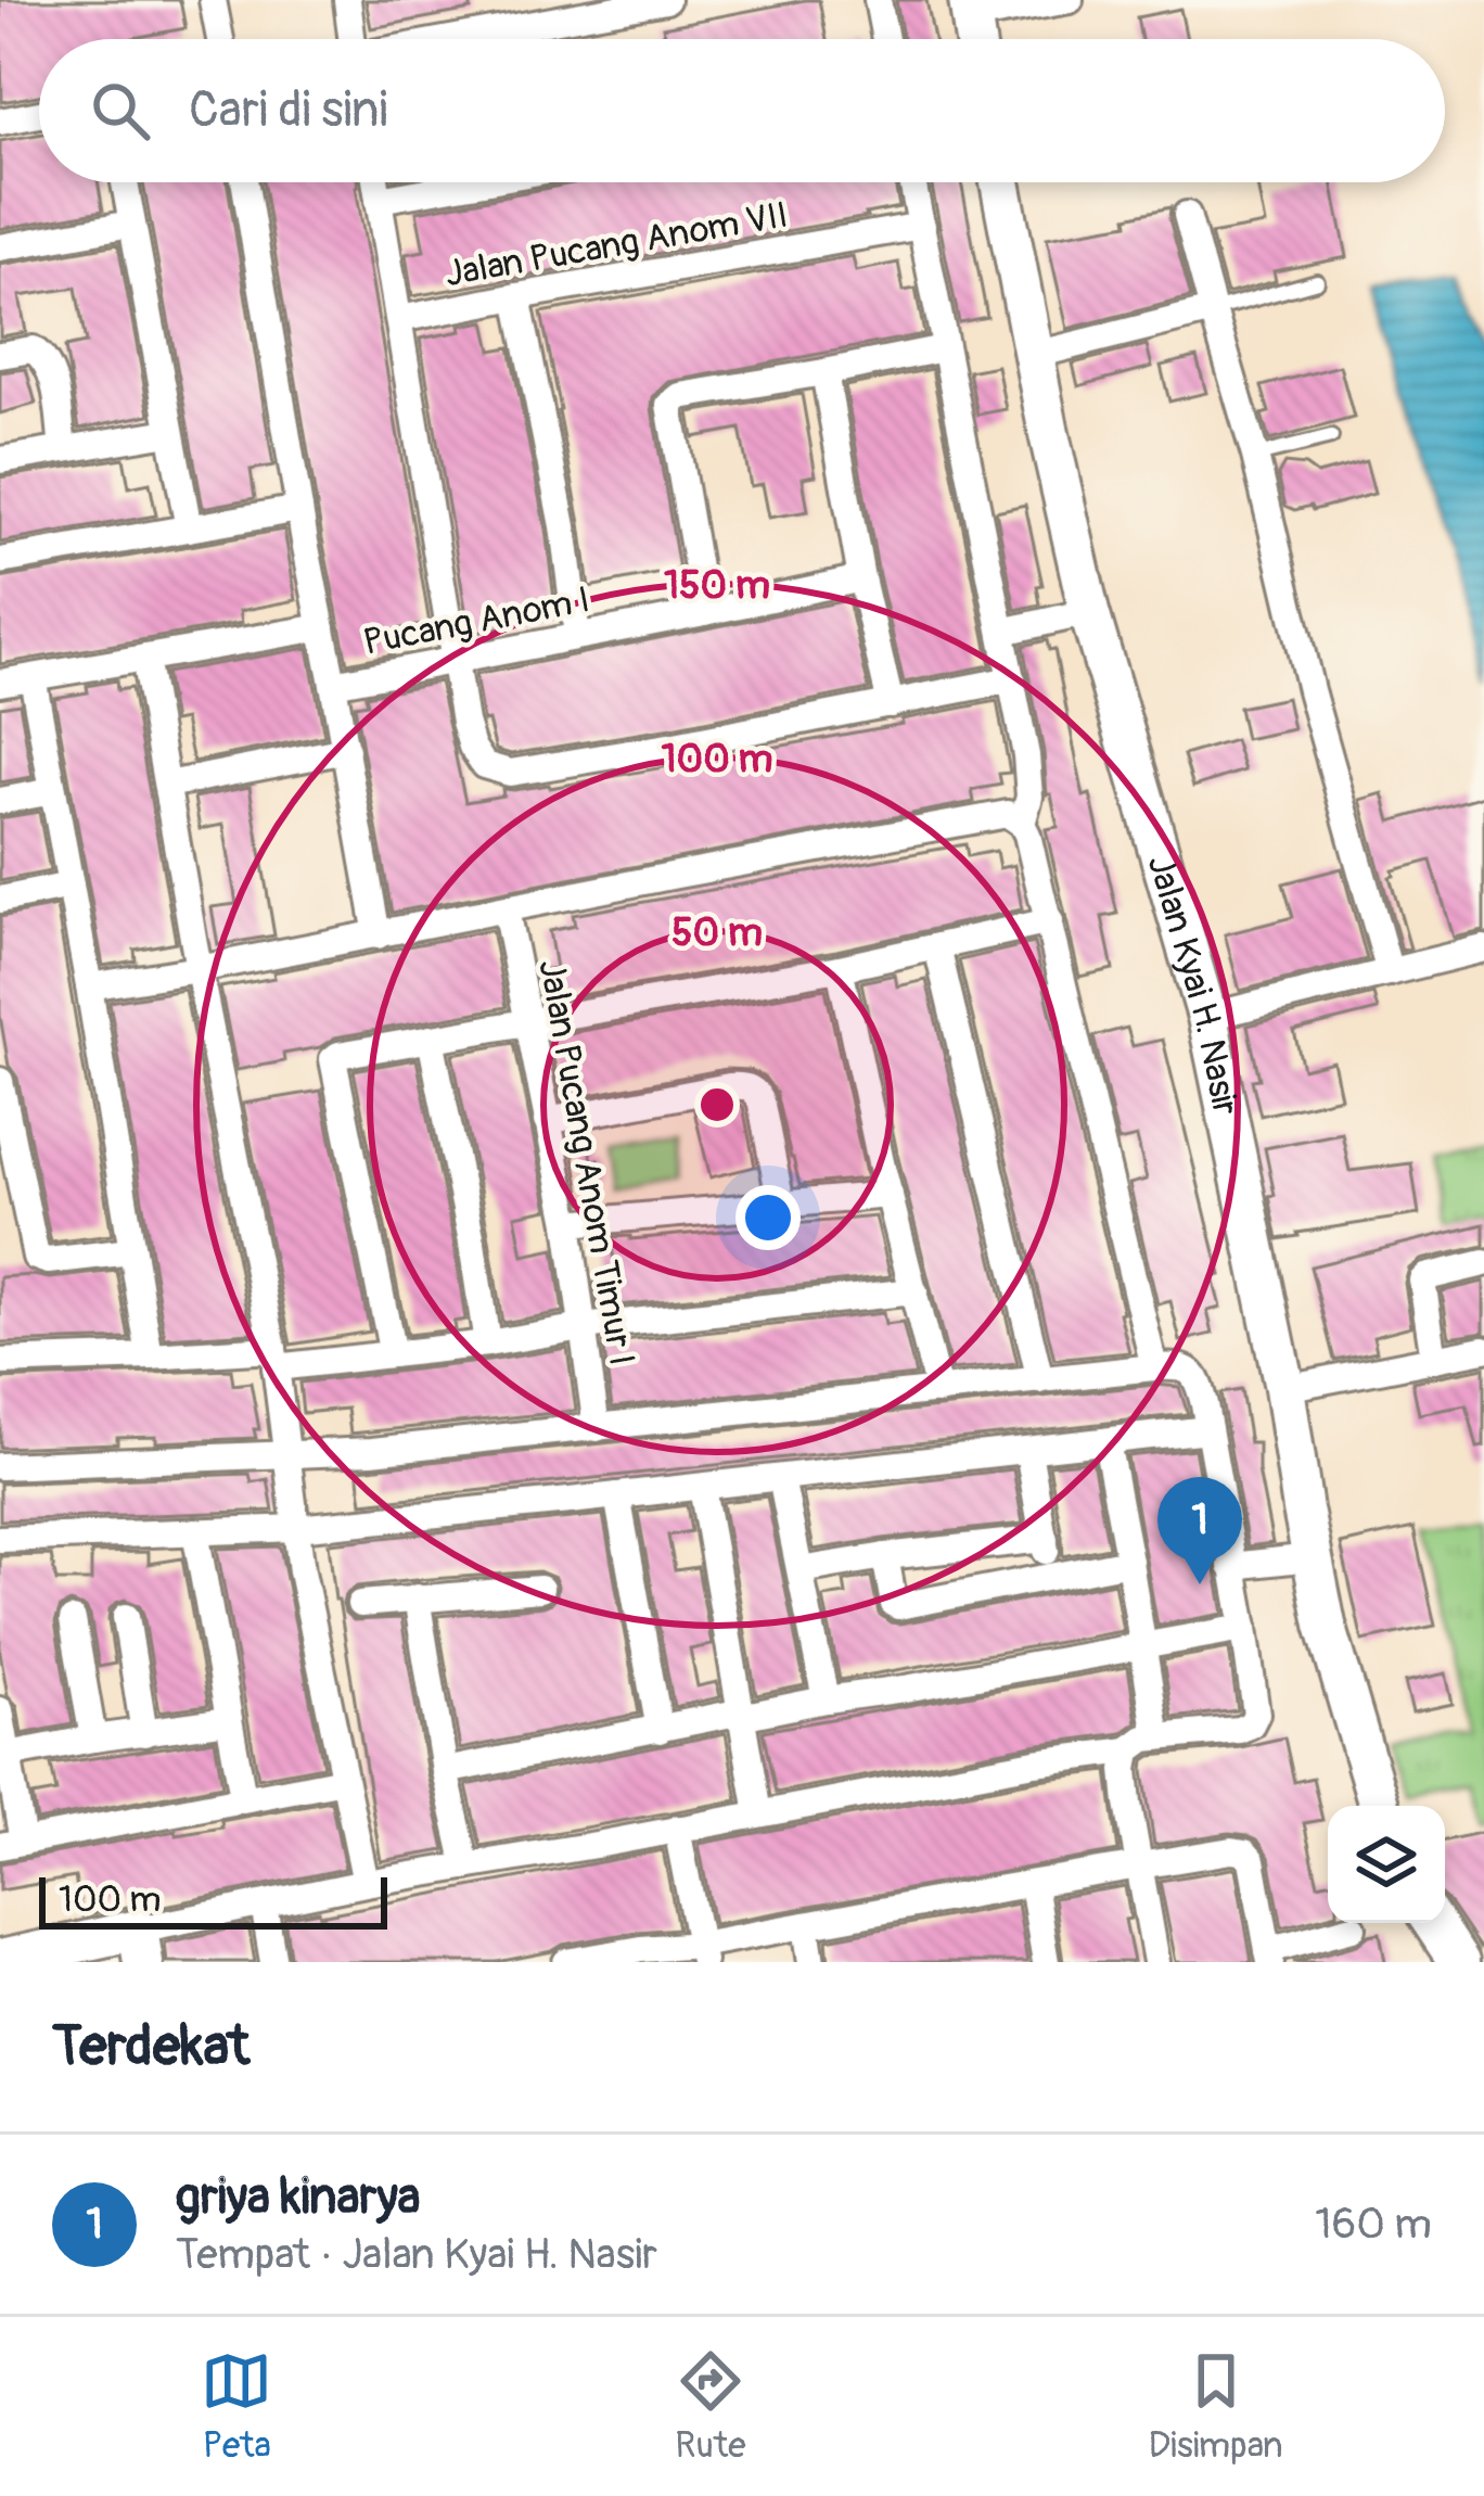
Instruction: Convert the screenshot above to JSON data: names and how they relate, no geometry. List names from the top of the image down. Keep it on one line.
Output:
{"streets":{"main road":["Jalan Kyai H. Nasir"],"street":["Jalan Pucang Anom VII","Pucang Anom I","Jalan Pucang Anom Timur I"]},"scale_bar":"100 m","page":{"search":"Cari di sini","pins":"1","scale":"100 m","heading":"Terdekat","list":[{"mark":"1","name":"griya kinarya","note":"Tempat · Jalan Kyai H. Nasir","value":"160 m"}],"nav":["Peta","Rute","Disimpan"]},"rings":["150 m","100 m","50 m"]}
